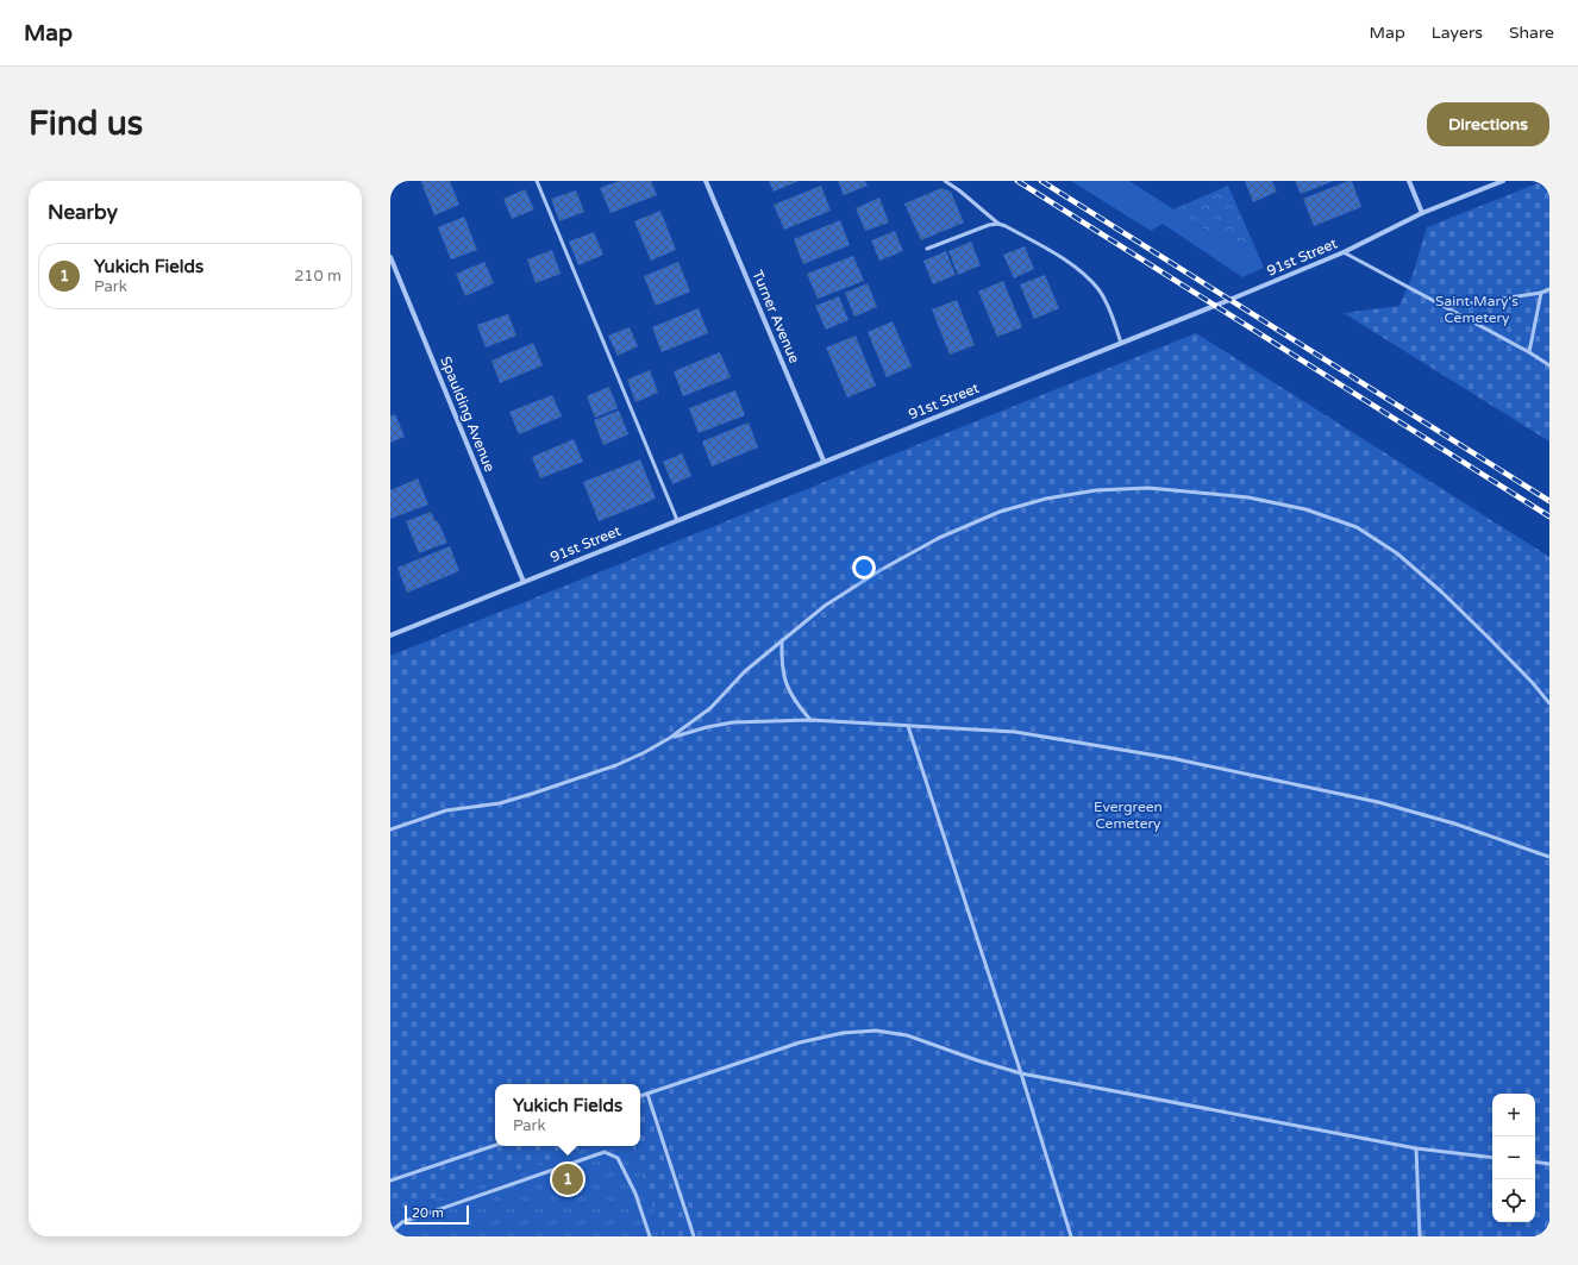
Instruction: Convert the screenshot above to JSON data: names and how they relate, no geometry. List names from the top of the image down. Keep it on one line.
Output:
{"streets":{"street":["91st Street","Turner Avenue","Spaulding Avenue"]},"crossings":[["91st Street","Turner Avenue"],["91st Street","Spaulding Avenue"]],"parks":["Saint Mary's Cemetery","Evergreen Cemetery"],"scale_bar":"20 m","page":{"header":"Map","nav":["Map","Layers","Share"],"buttons":"Directions","title":"Find us","heading":"Nearby","list":[{"mark":"1","name":"Yukich Fields","note":"Park","value":"210 m"}],"popup":["Yukich Fields","Park"],"map_buttons":["+","−"],"pins":"1","scale":"20 m"}}
